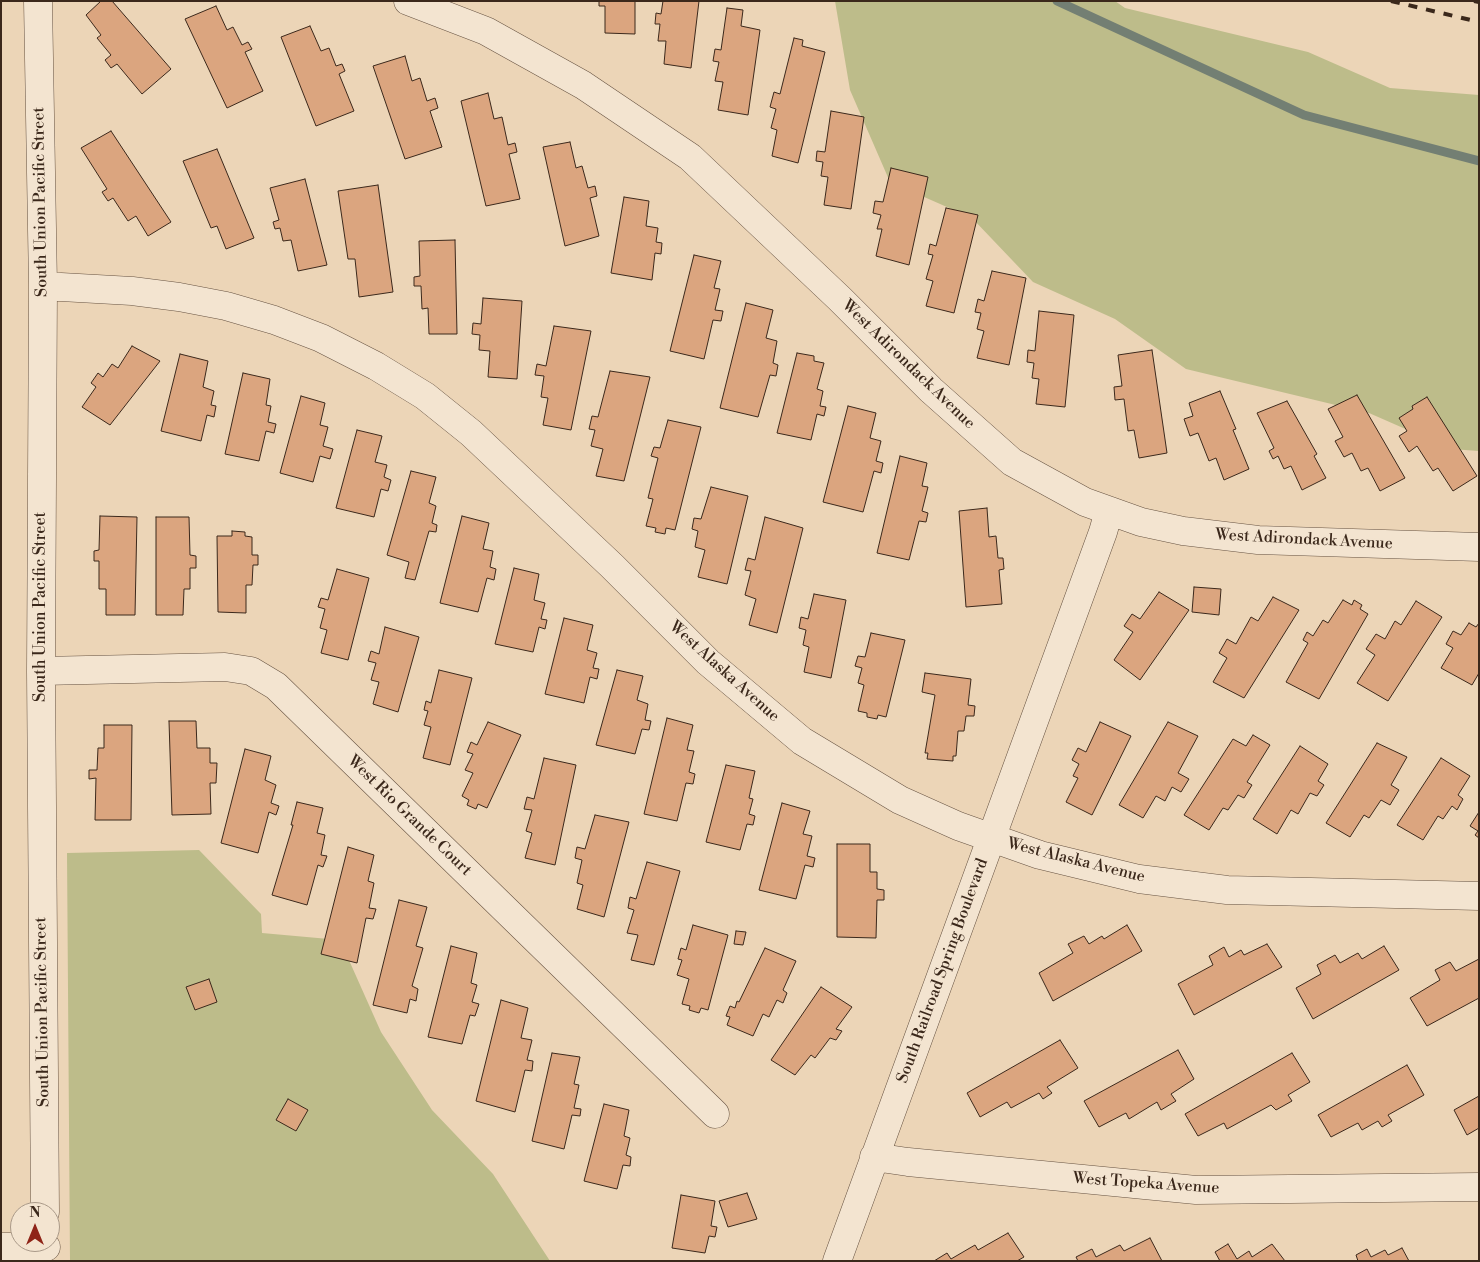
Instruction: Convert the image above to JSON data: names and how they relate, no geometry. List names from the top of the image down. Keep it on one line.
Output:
{"streets":{"street":["South Union Pacific Street","West Adirondack Avenue","West Alaska Avenue","West Rio Grande Court","South Railroad Spring Boulevard","West Topeka Avenue"]},"crossings":[["South Union Pacific Street","West Alaska Avenue"],["South Union Pacific Street","West Rio Grande Court"],["West Adirondack Avenue","South Railroad Spring Boulevard"],["West Alaska Avenue","South Railroad Spring Boulevard"],["South Railroad Spring Boulevard","West Topeka Avenue"]],"north":"top"}
